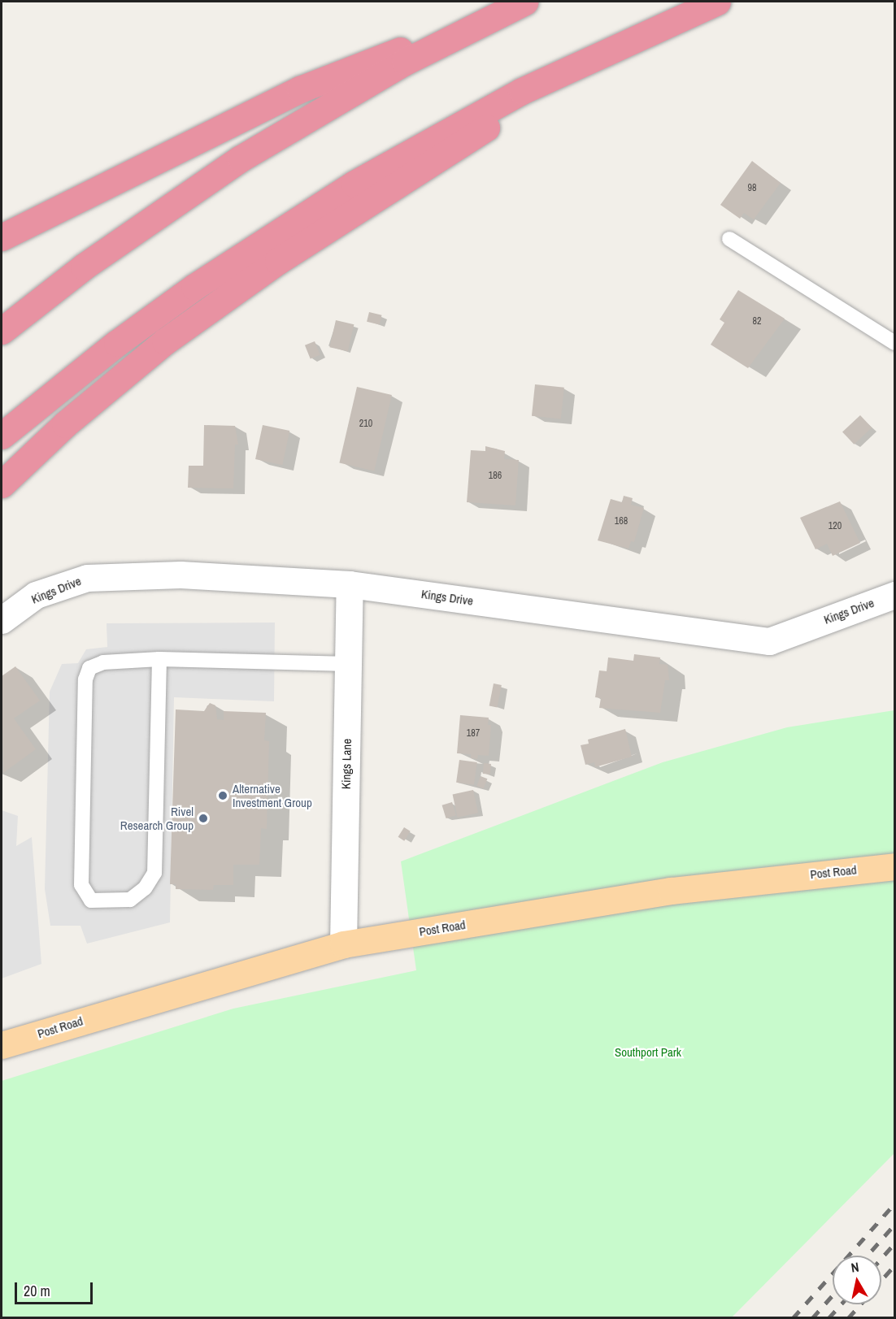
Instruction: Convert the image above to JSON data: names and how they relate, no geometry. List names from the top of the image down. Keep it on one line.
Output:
{"streets":{"main road":["Post Road"],"street":["Kings Drive","Kings Lane"]},"crossings":[["Kings Drive","Kings Lane"],["Kings Lane","Post Road"]],"parks":["Southport Park"],"places":["Alternative Investment Group","Rivel Research Group"],"house_numbers":["98","82","210","186","168","120","187"],"scale_bar":"20 m","north":"top"}
